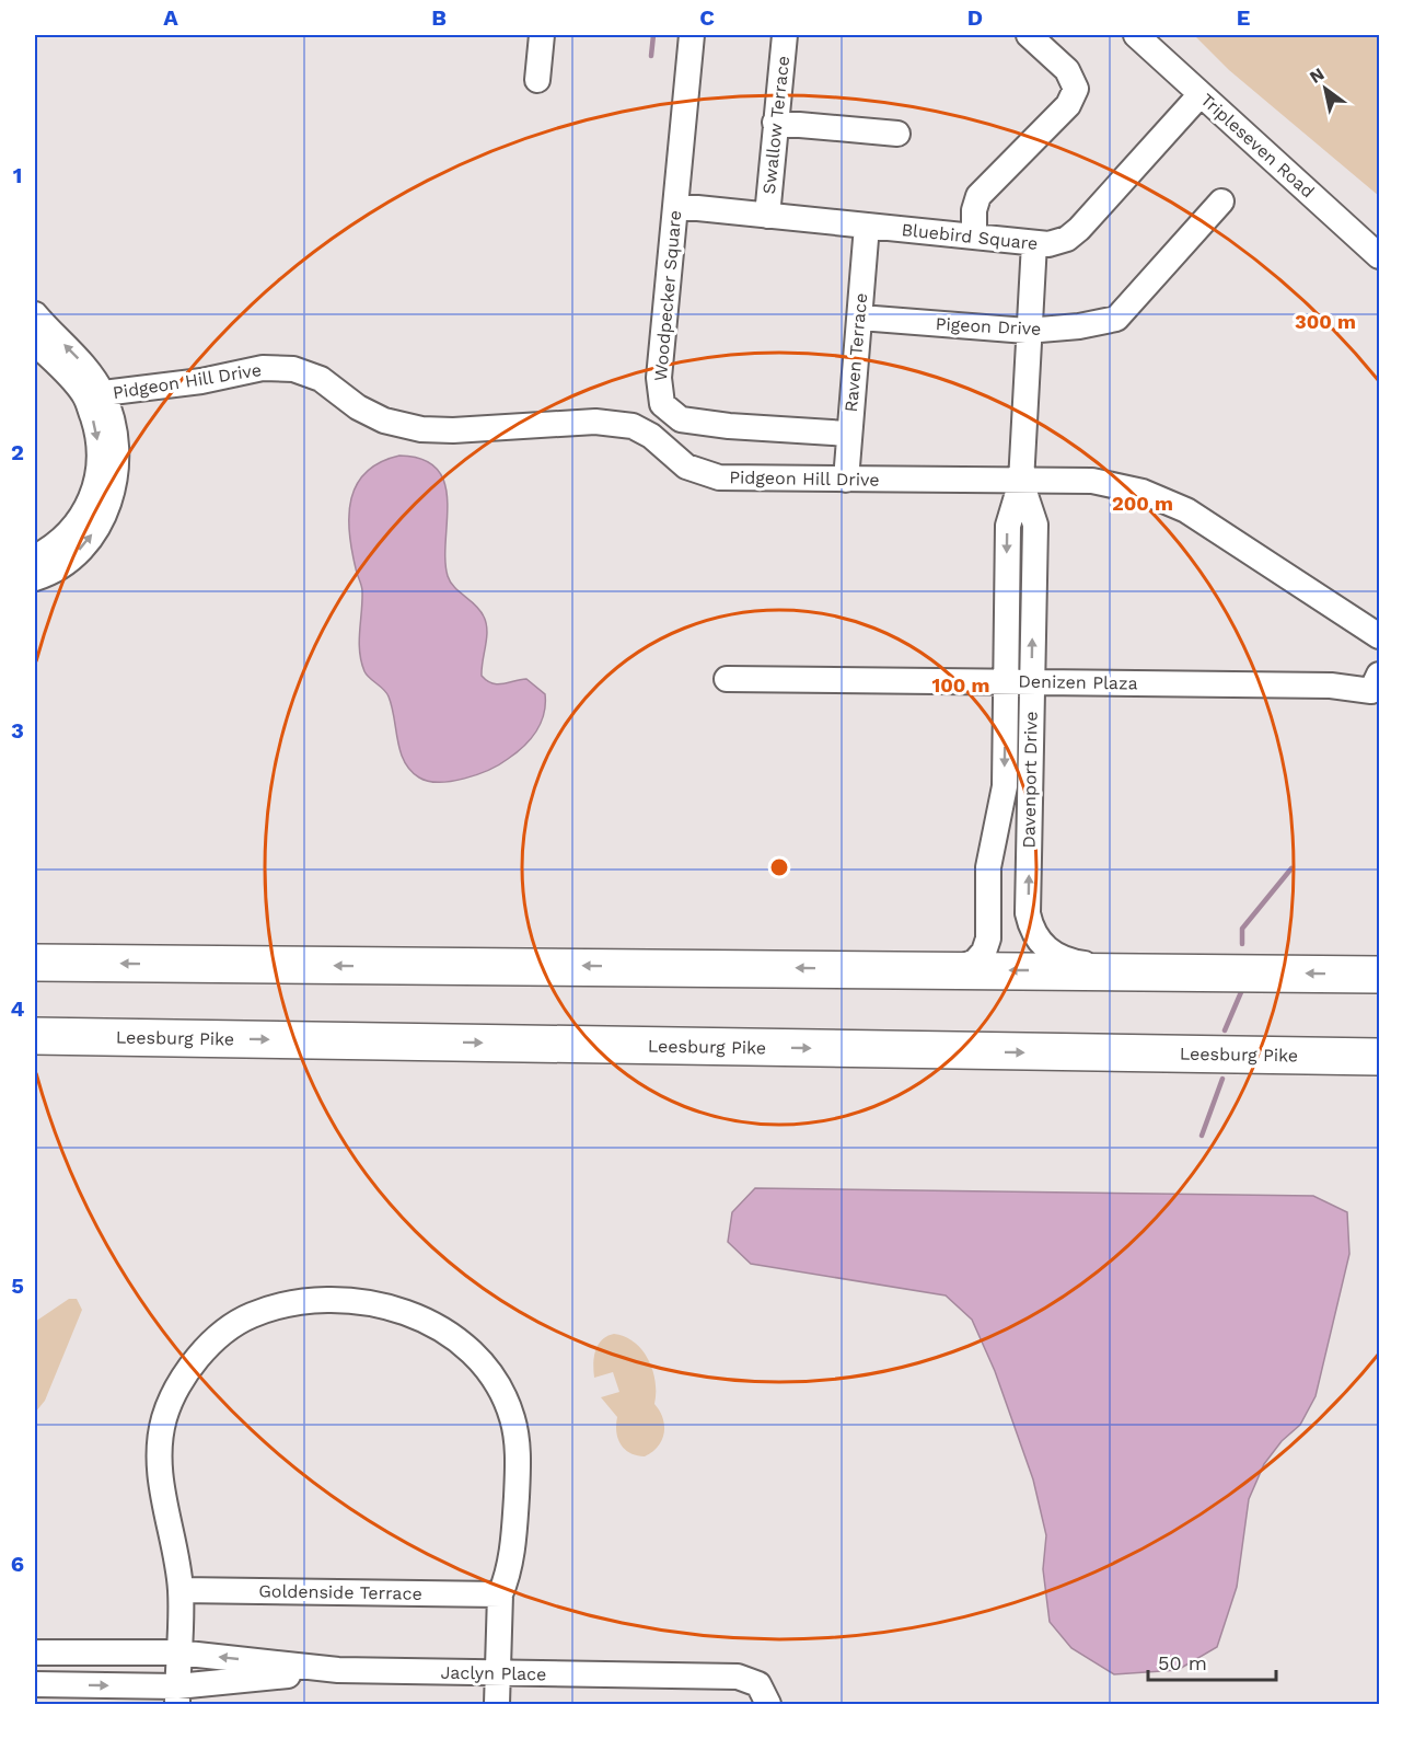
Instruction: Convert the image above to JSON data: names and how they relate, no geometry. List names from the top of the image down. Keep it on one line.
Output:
{"streets":{"highway":["Leesburg Pike"],"street":["Swallow Terrace","Tripleseven Road","Bluebird Square","Woodpecker Square","Pigeon Drive","Raven Terrace","Pidgeon Hill Drive","Denizen Plaza","Davenport Drive","Goldenside Terrace","Jaclyn Place"]},"crossings":[["Swallow Terrace","Bluebird Square"],["Tripleseven Road","Bluebird Square"],["Bluebird Square","Woodpecker Square"],["Bluebird Square","Raven Terrace"],["Bluebird Square","Davenport Drive"],["Woodpecker Square","Raven Terrace"],["Pigeon Drive","Raven Terrace"],["Pigeon Drive","Davenport Drive"],["Raven Terrace","Pidgeon Hill Drive"],["Pidgeon Hill Drive","Davenport Drive"],["Denizen Plaza","Davenport Drive"]],"scale_bar":"50 m","north":"top left","grid":{"columns":["A","B","C","D","E"],"rows":["1","2","3","4","5","6"]},"rings":["300 m","200 m","100 m"]}
